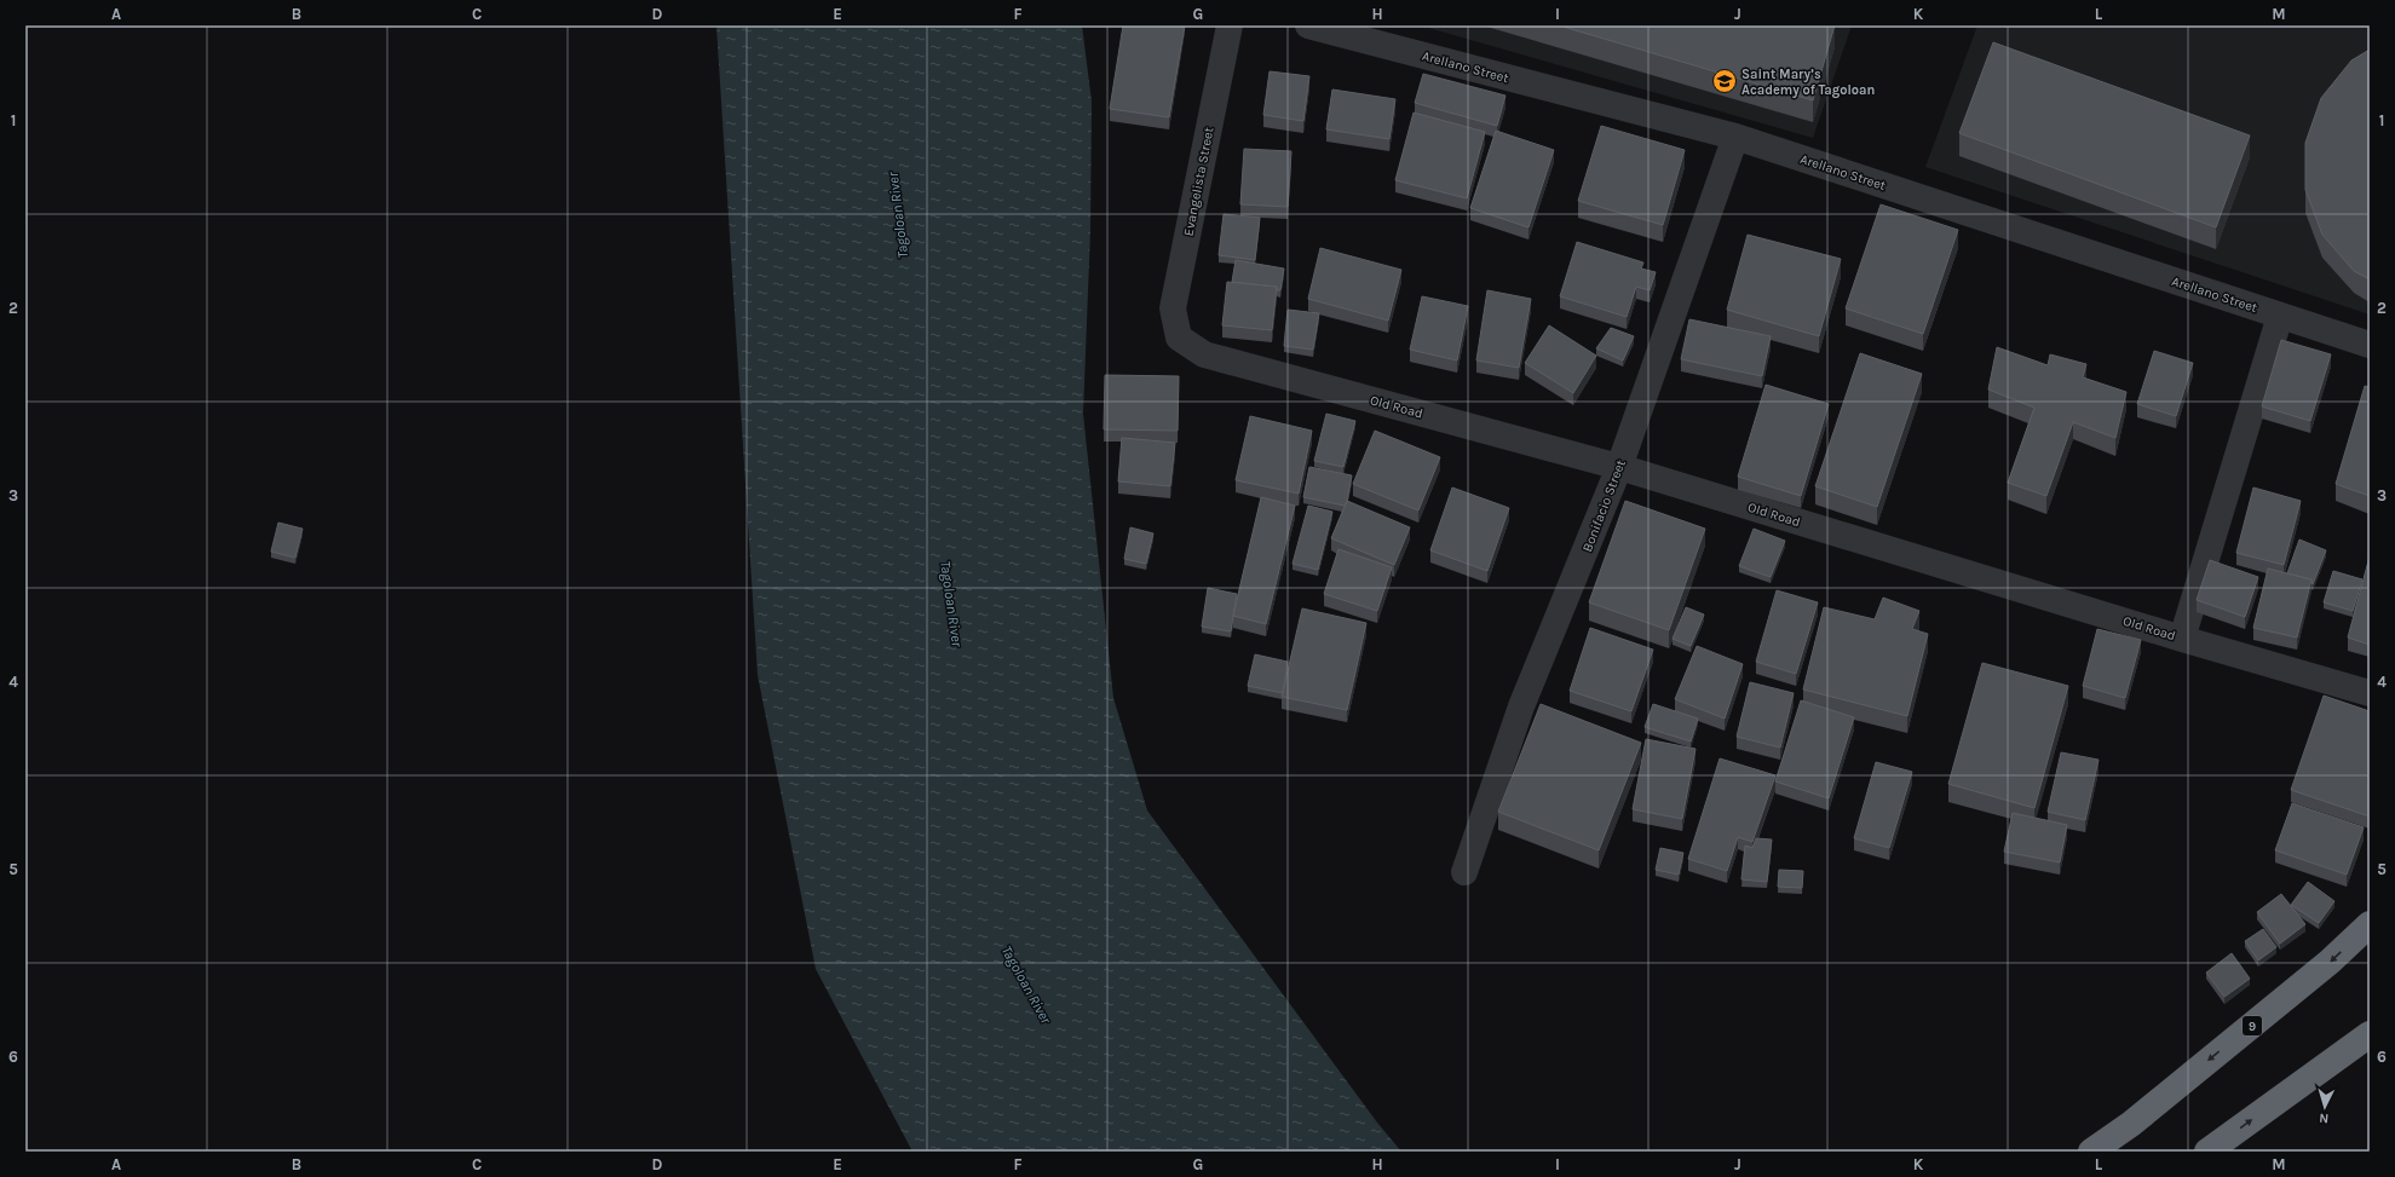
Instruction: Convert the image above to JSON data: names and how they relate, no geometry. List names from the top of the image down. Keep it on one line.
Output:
{"streets":{"highway":["9"],"street":["Arellano Street","Evangelista Street","Old Road","Bonifacio Street"]},"crossings":[["Arellano Street","Bonifacio Street"],["Evangelista Street","Old Road"],["Old Road","Bonifacio Street"]],"water":["Tagoloan River"],"places":{"school or university":["Saint Mary’s Academy of Tagoloan"]},"north":"bottom","grid":{"columns":["A","B","C","D","E","F","G","H","I","J","K","L","M"],"rows":["1","2","3","4","5","6"]}}
